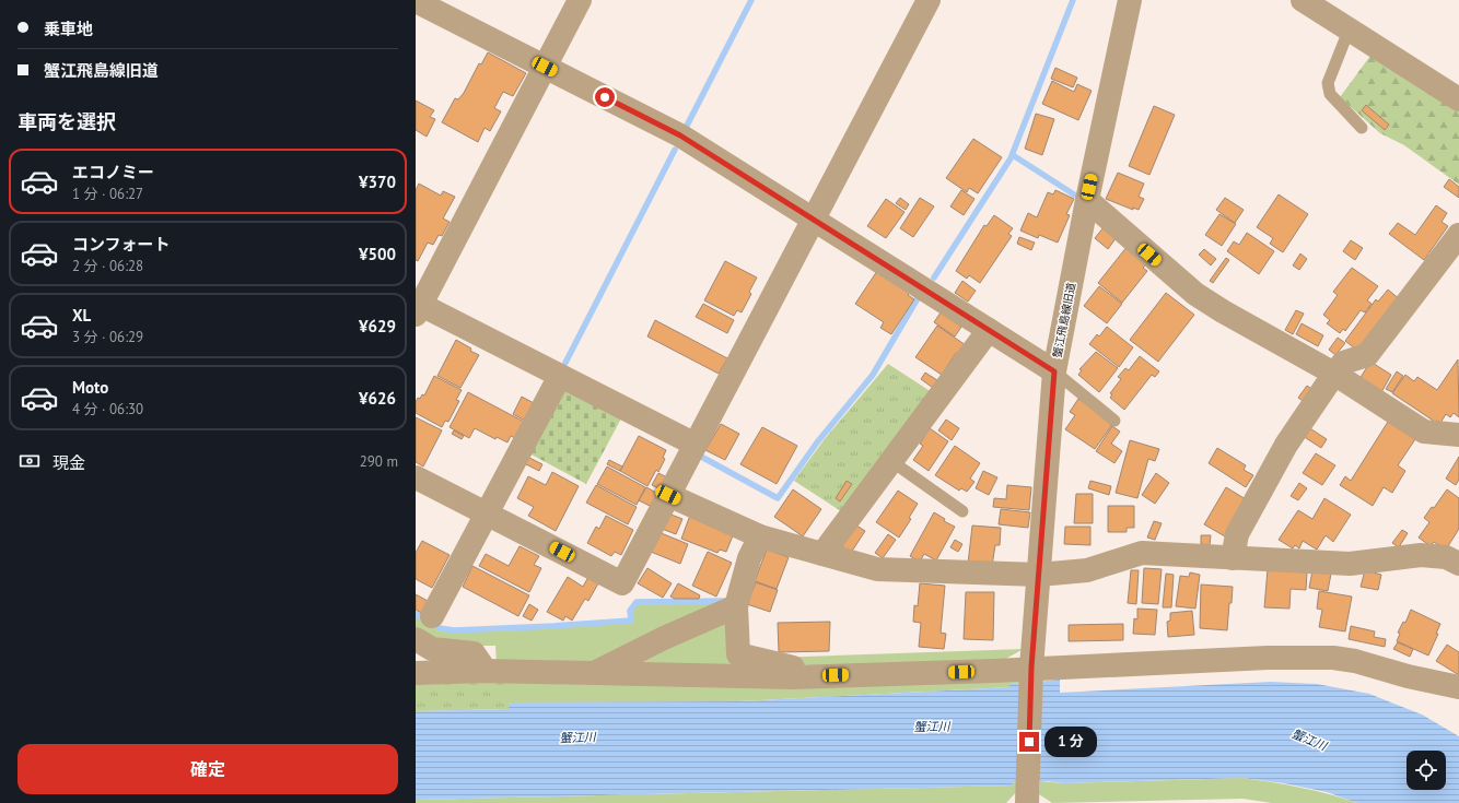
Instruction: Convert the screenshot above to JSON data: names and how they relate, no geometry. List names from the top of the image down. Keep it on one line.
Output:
{"streets":{"street":["蟹江飛島線旧道"]},"water":["蟹江川"],"page":{"banner":["乗車地","蟹江飛島線旧道"],"heading":"車両を選択","list":[{"name":"エコノミー","note":"1 分 · 06:27","value":"¥370"},{"name":"コンフォート","note":"2 分 · 06:28","value":"¥500"},{"name":"XL","note":"3 分 · 06:29","value":"¥629"},{"name":"Moto","note":"4 分 · 06:30","value":"¥626"}],"pay":["現金","290 m"],"bubble":"1 分","buttons":"確定"}}
